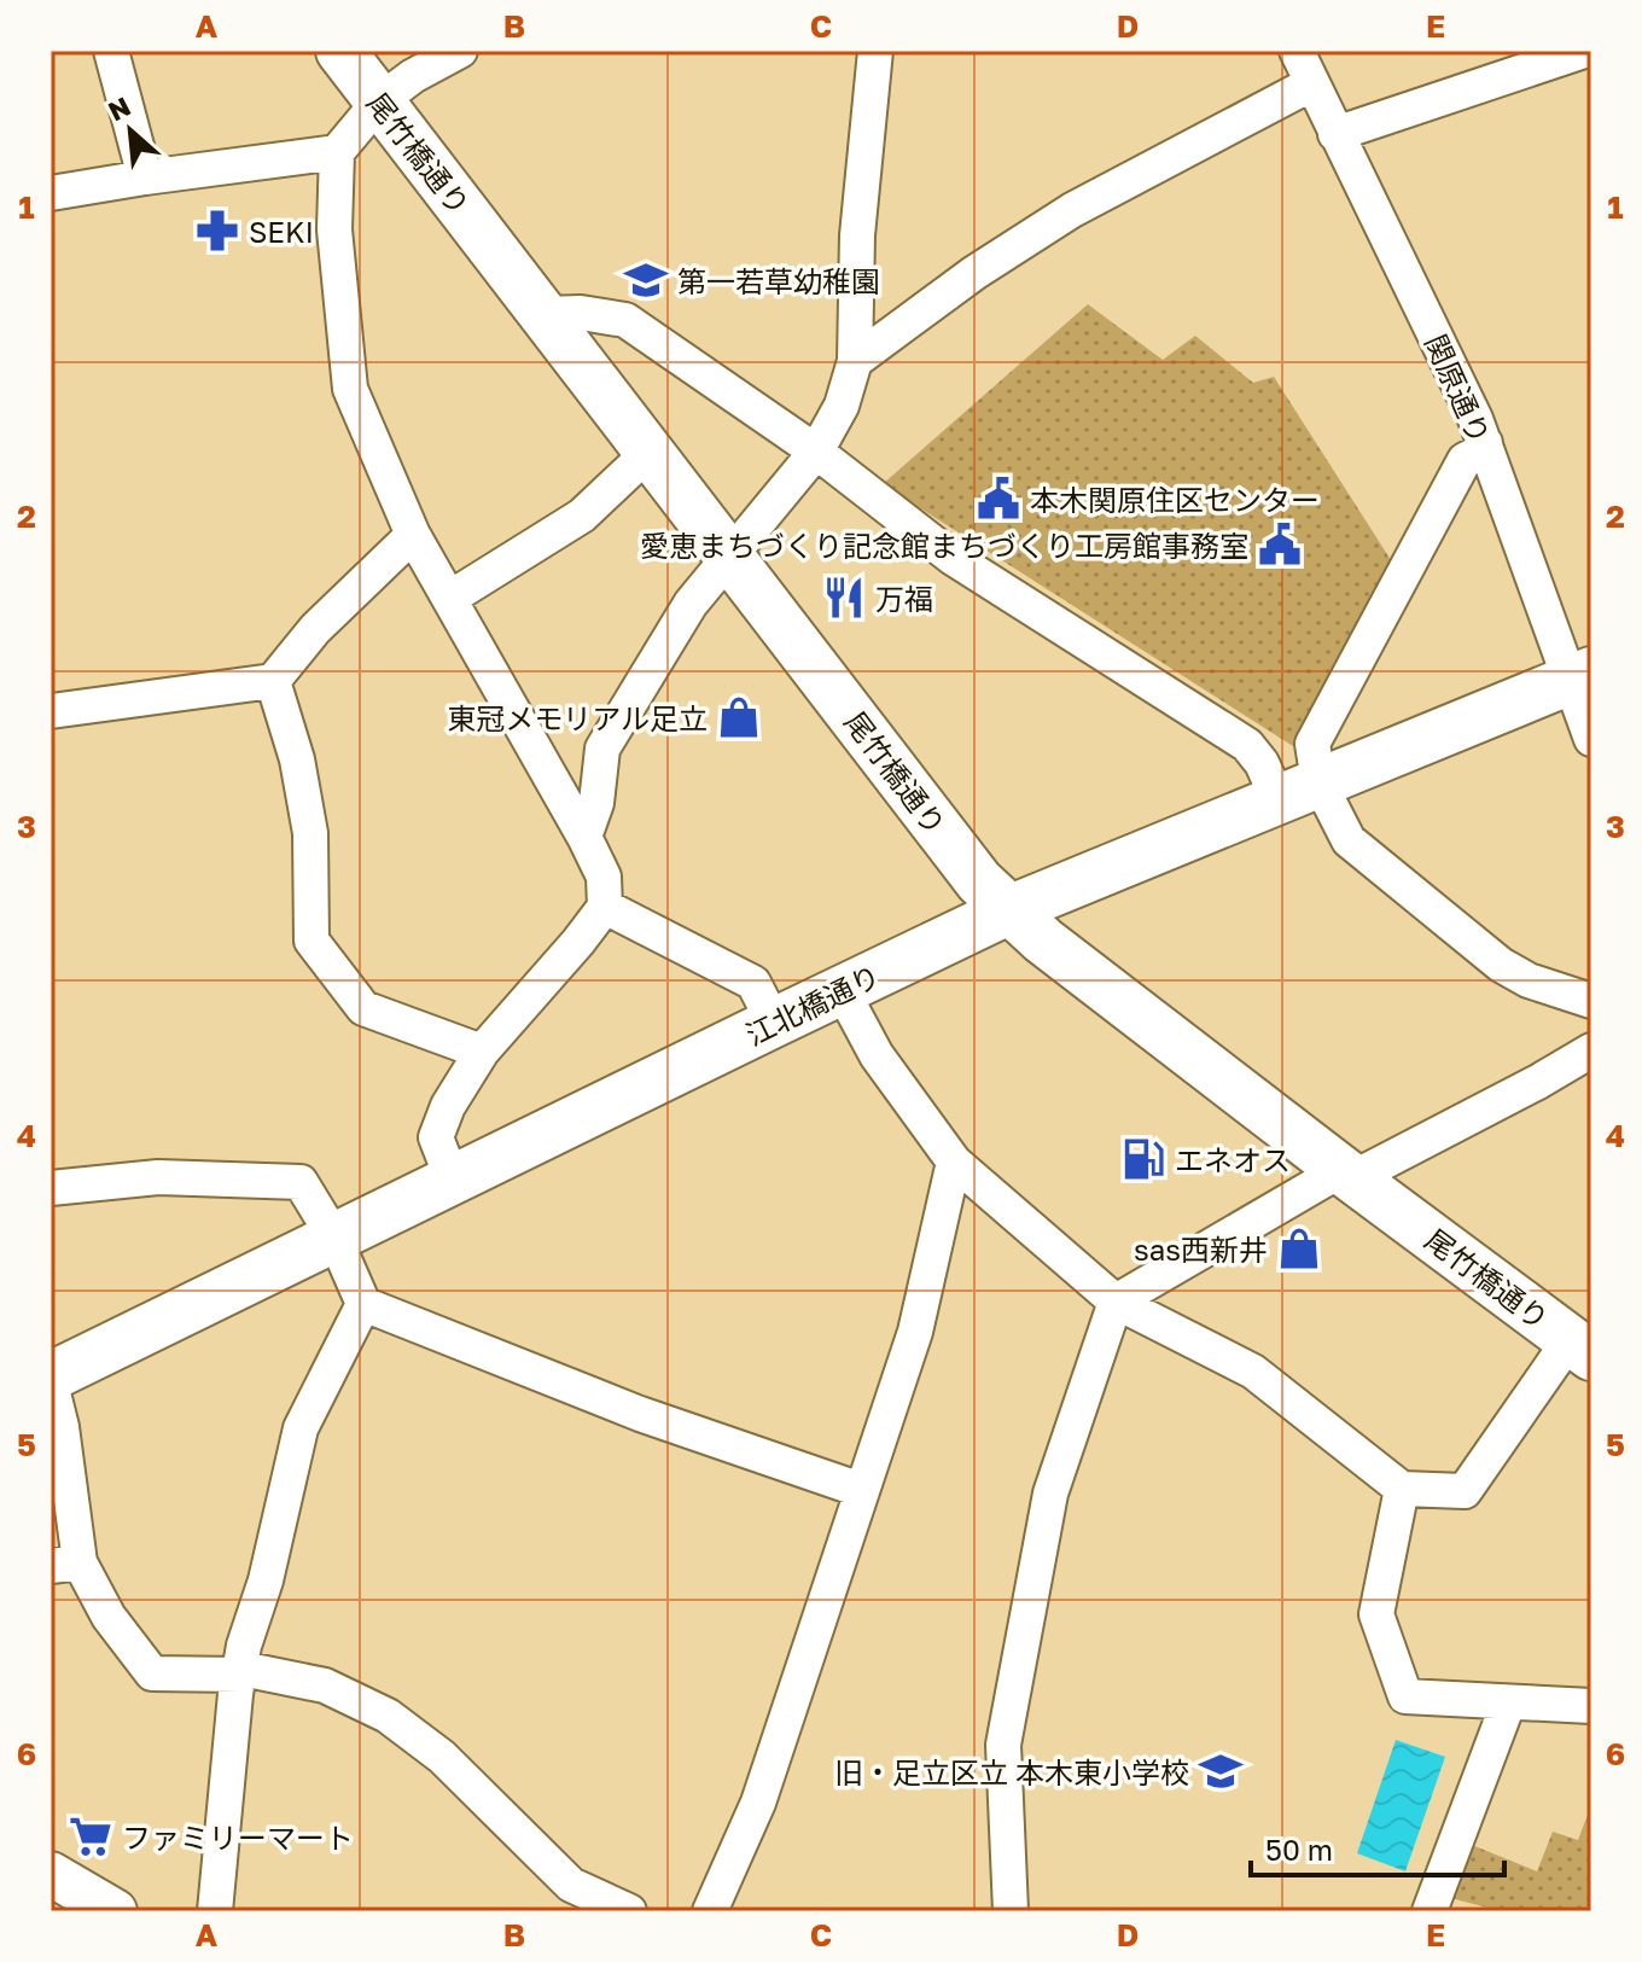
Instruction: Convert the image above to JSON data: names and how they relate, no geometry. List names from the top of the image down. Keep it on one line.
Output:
{"streets":{"main road":["尾竹橋通り","江北橋通り"],"street":["関原通り"]},"crossings":[["尾竹橋通り","江北橋通り"],["関原通り","江北橋通り"]],"places":{"pharmacy":["SEKI"],"school or university":["第一若草幼稚園","旧・足立区立 本木東小学校"],"public building":["本木関原住区センター","愛恵まちづくり記念館まちづくり工房館事務室"],"restaurant":["万福"],"shop":["東冠メモリアル足立","sas西新井"],"fuel station":["エネオス"],"supermarket":["ファミリーマート"]},"scale_bar":"50 m","north":"top left","grid":{"columns":["A","B","C","D","E"],"rows":["1","2","3","4","5","6"]}}
